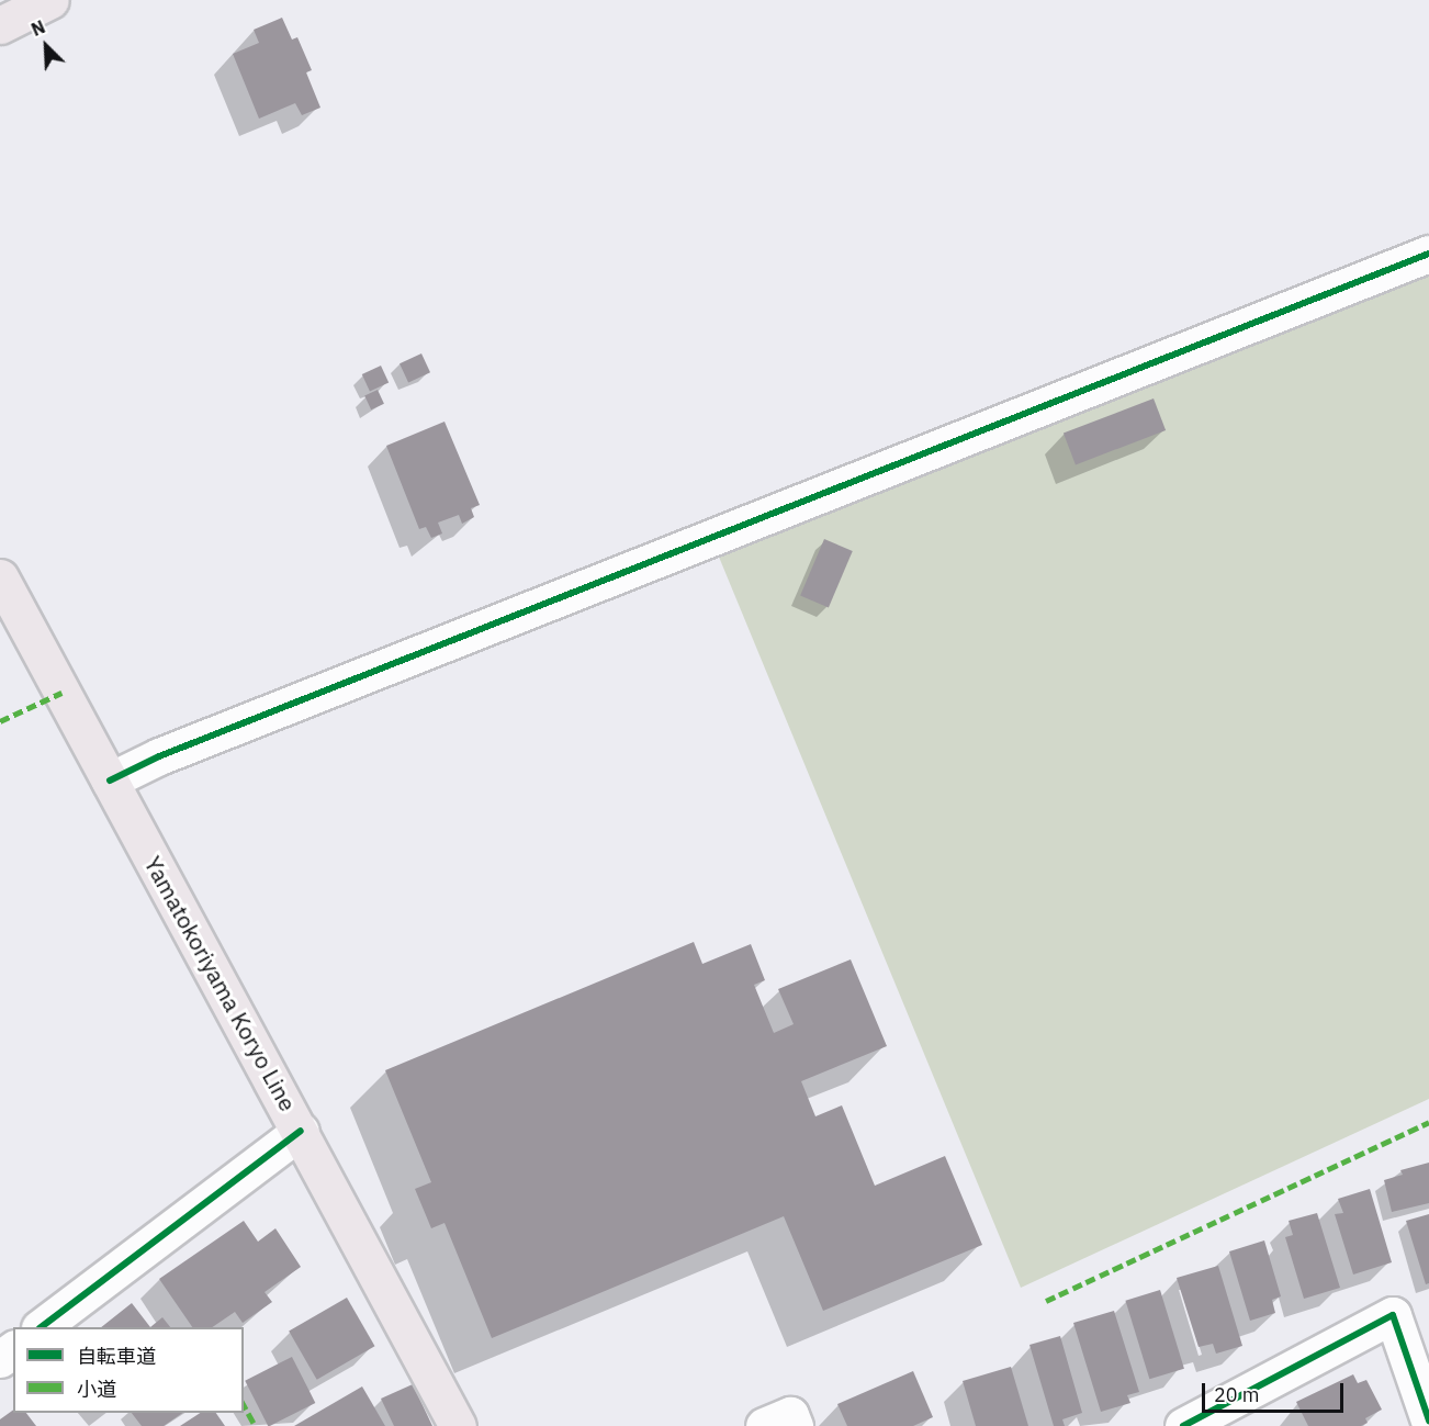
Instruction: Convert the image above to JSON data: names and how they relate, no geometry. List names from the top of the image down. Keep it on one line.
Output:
{"streets":{"main road":["Yamatokoriyama Koryo Line"]},"legend":["自転車道","小道"],"scale_bar":"20 m","north":"top left"}
